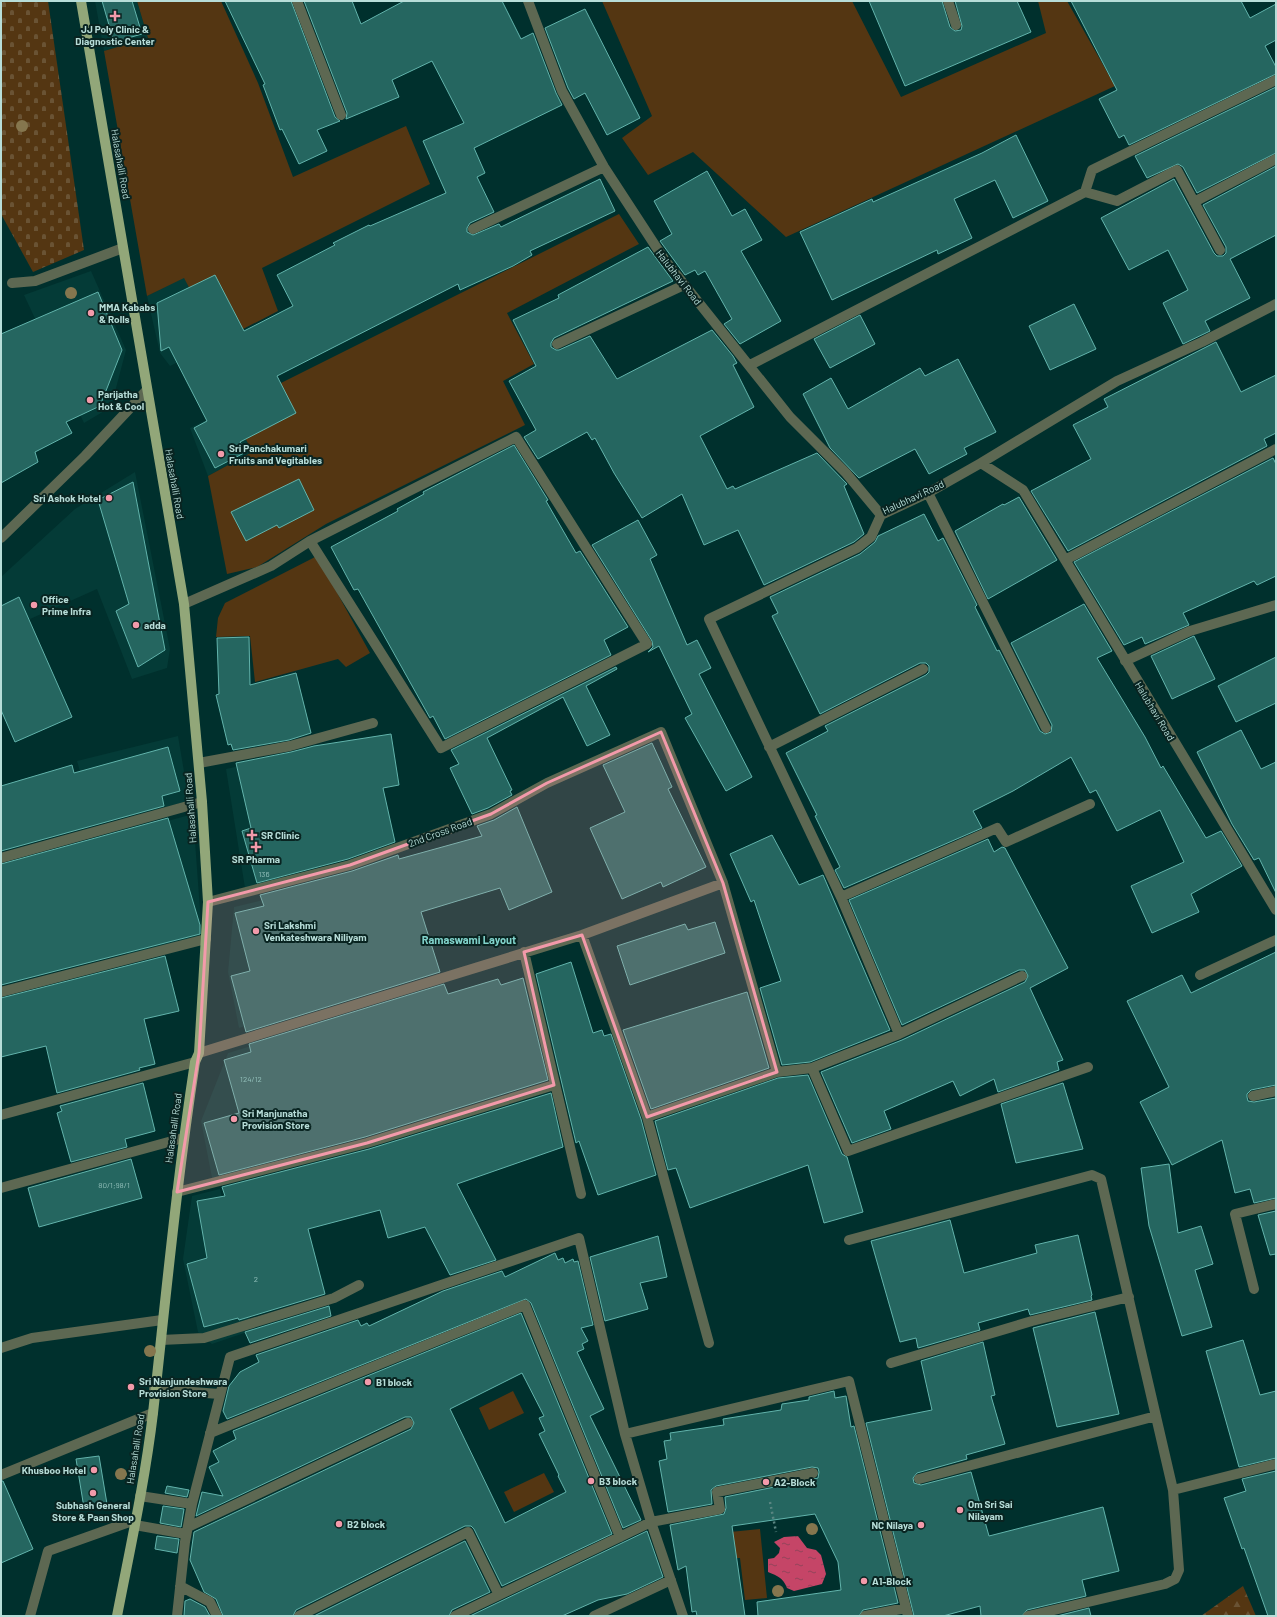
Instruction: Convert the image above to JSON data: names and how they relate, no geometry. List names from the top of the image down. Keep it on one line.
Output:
{"streets":{"main road":["Halasahalli Road"],"street":["Halubhavi Road","2nd Cross Road"]},"crossings":[["Halasahalli Road","2nd Cross Road"]],"districts":["Ramaswami Layout"],"places":{"health":["JJ Poly Clinic & Diagnostic Center","SR Clinic","SR Pharma"],"other":["MMA Kababs & Rolls","Parijatha Hot & Cool","Sri Panchakumari Fruits and Vegitables","Sri Ashok Hotel","Office Prime Infra","adda","Sri Lakshmi Venkateshwara Niliyam","Sri Manjunatha Provision Store","B1 block","Sri Nanjundeshwara Provision Store","Khusboo Hotel","B3 block","A2-Block","Subhash General Store & Paan Shop","Om Sri Sai Nilayam","B2 block","NC Nilaya","A1-Block"]},"house_numbers":["136","124/12","80/1;98/1","2"]}
